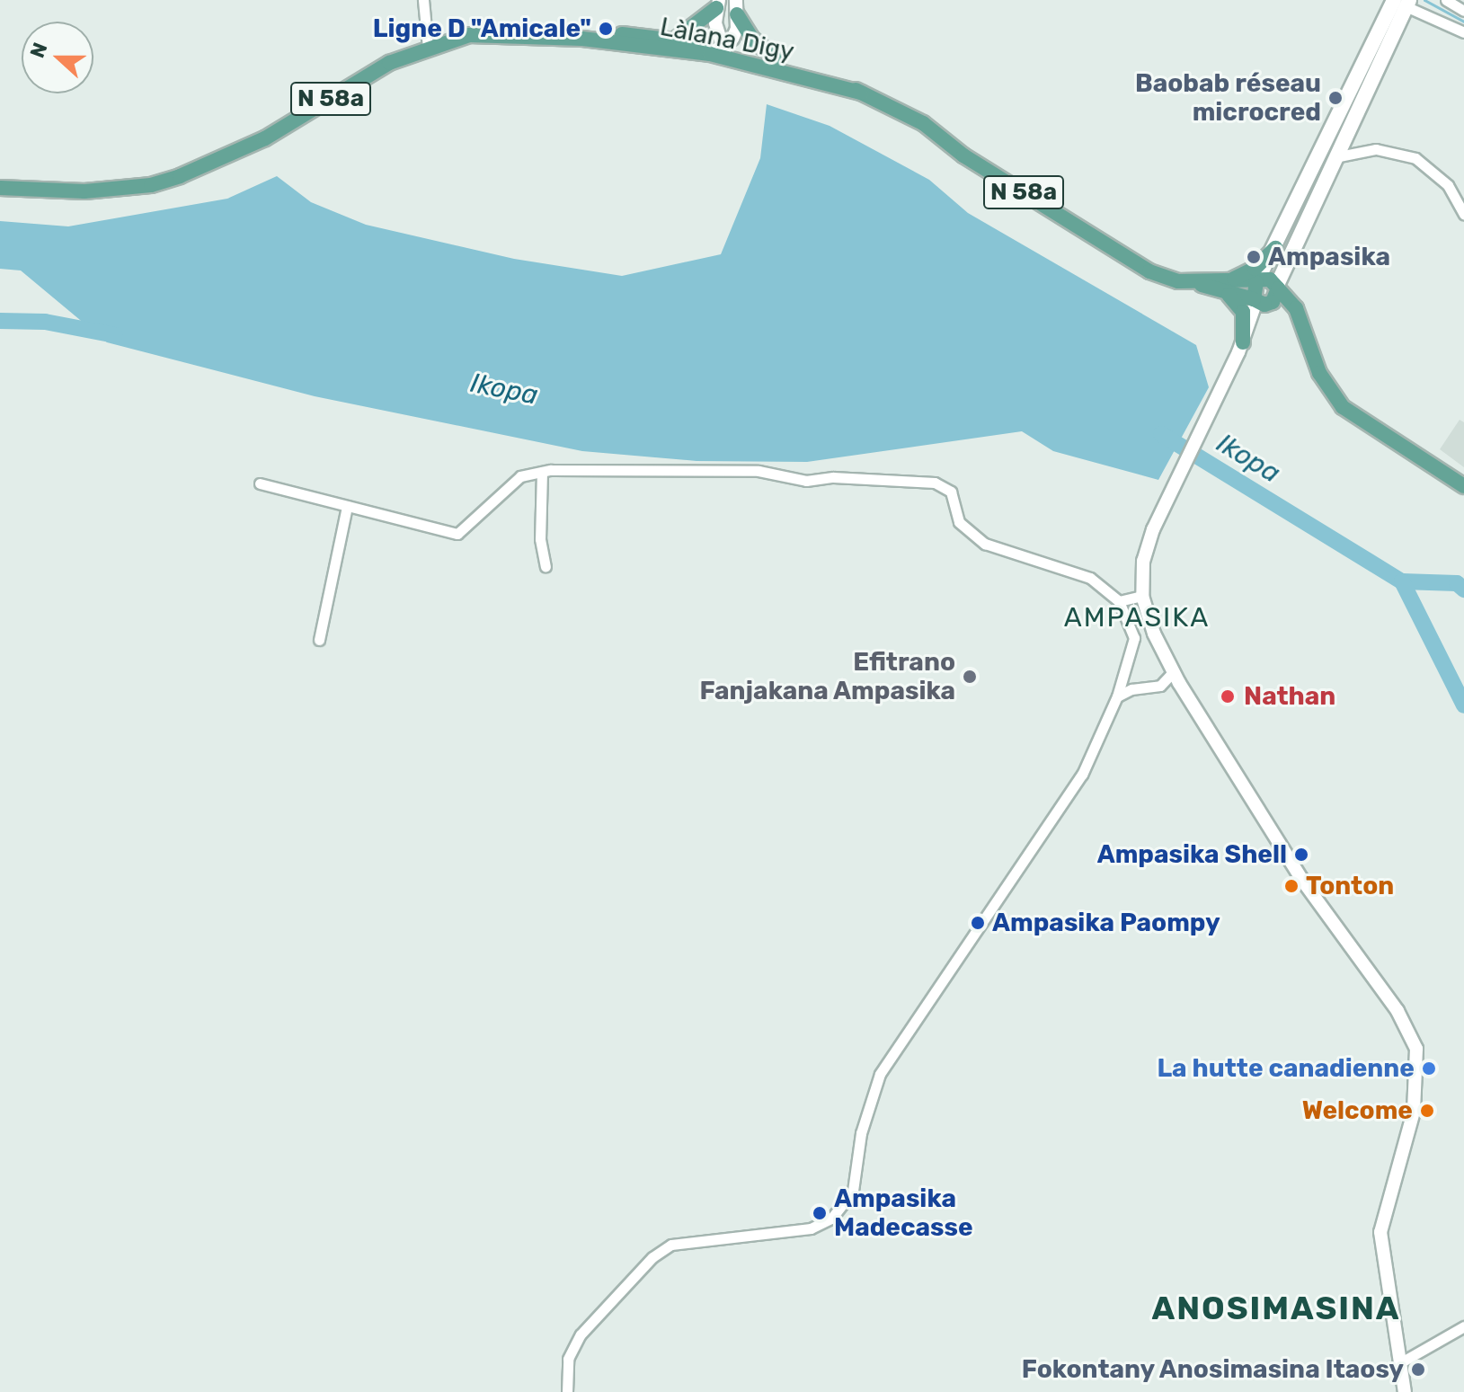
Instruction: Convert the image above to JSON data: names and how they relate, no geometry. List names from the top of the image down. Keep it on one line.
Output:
{"streets":{"main road":["Làlana Digy","N 58a"]},"crossings":[["Làlana Digy","N 58a"]],"districts":["AMPASIKA","ANOSIMASINA"],"water":["Ikopa"],"places":["Ligne D \"Amicale\"","Baobab réseau microcred","Ampasika","Efitrano Fanjakana Ampasika","Nathan","Ampasika Shell","Tonton","Ampasika Paompy","La hutte canadienne","Welcome","Ampasika Madecasse","Fokontany Anosimasina Itaosy"],"north":"left"}
